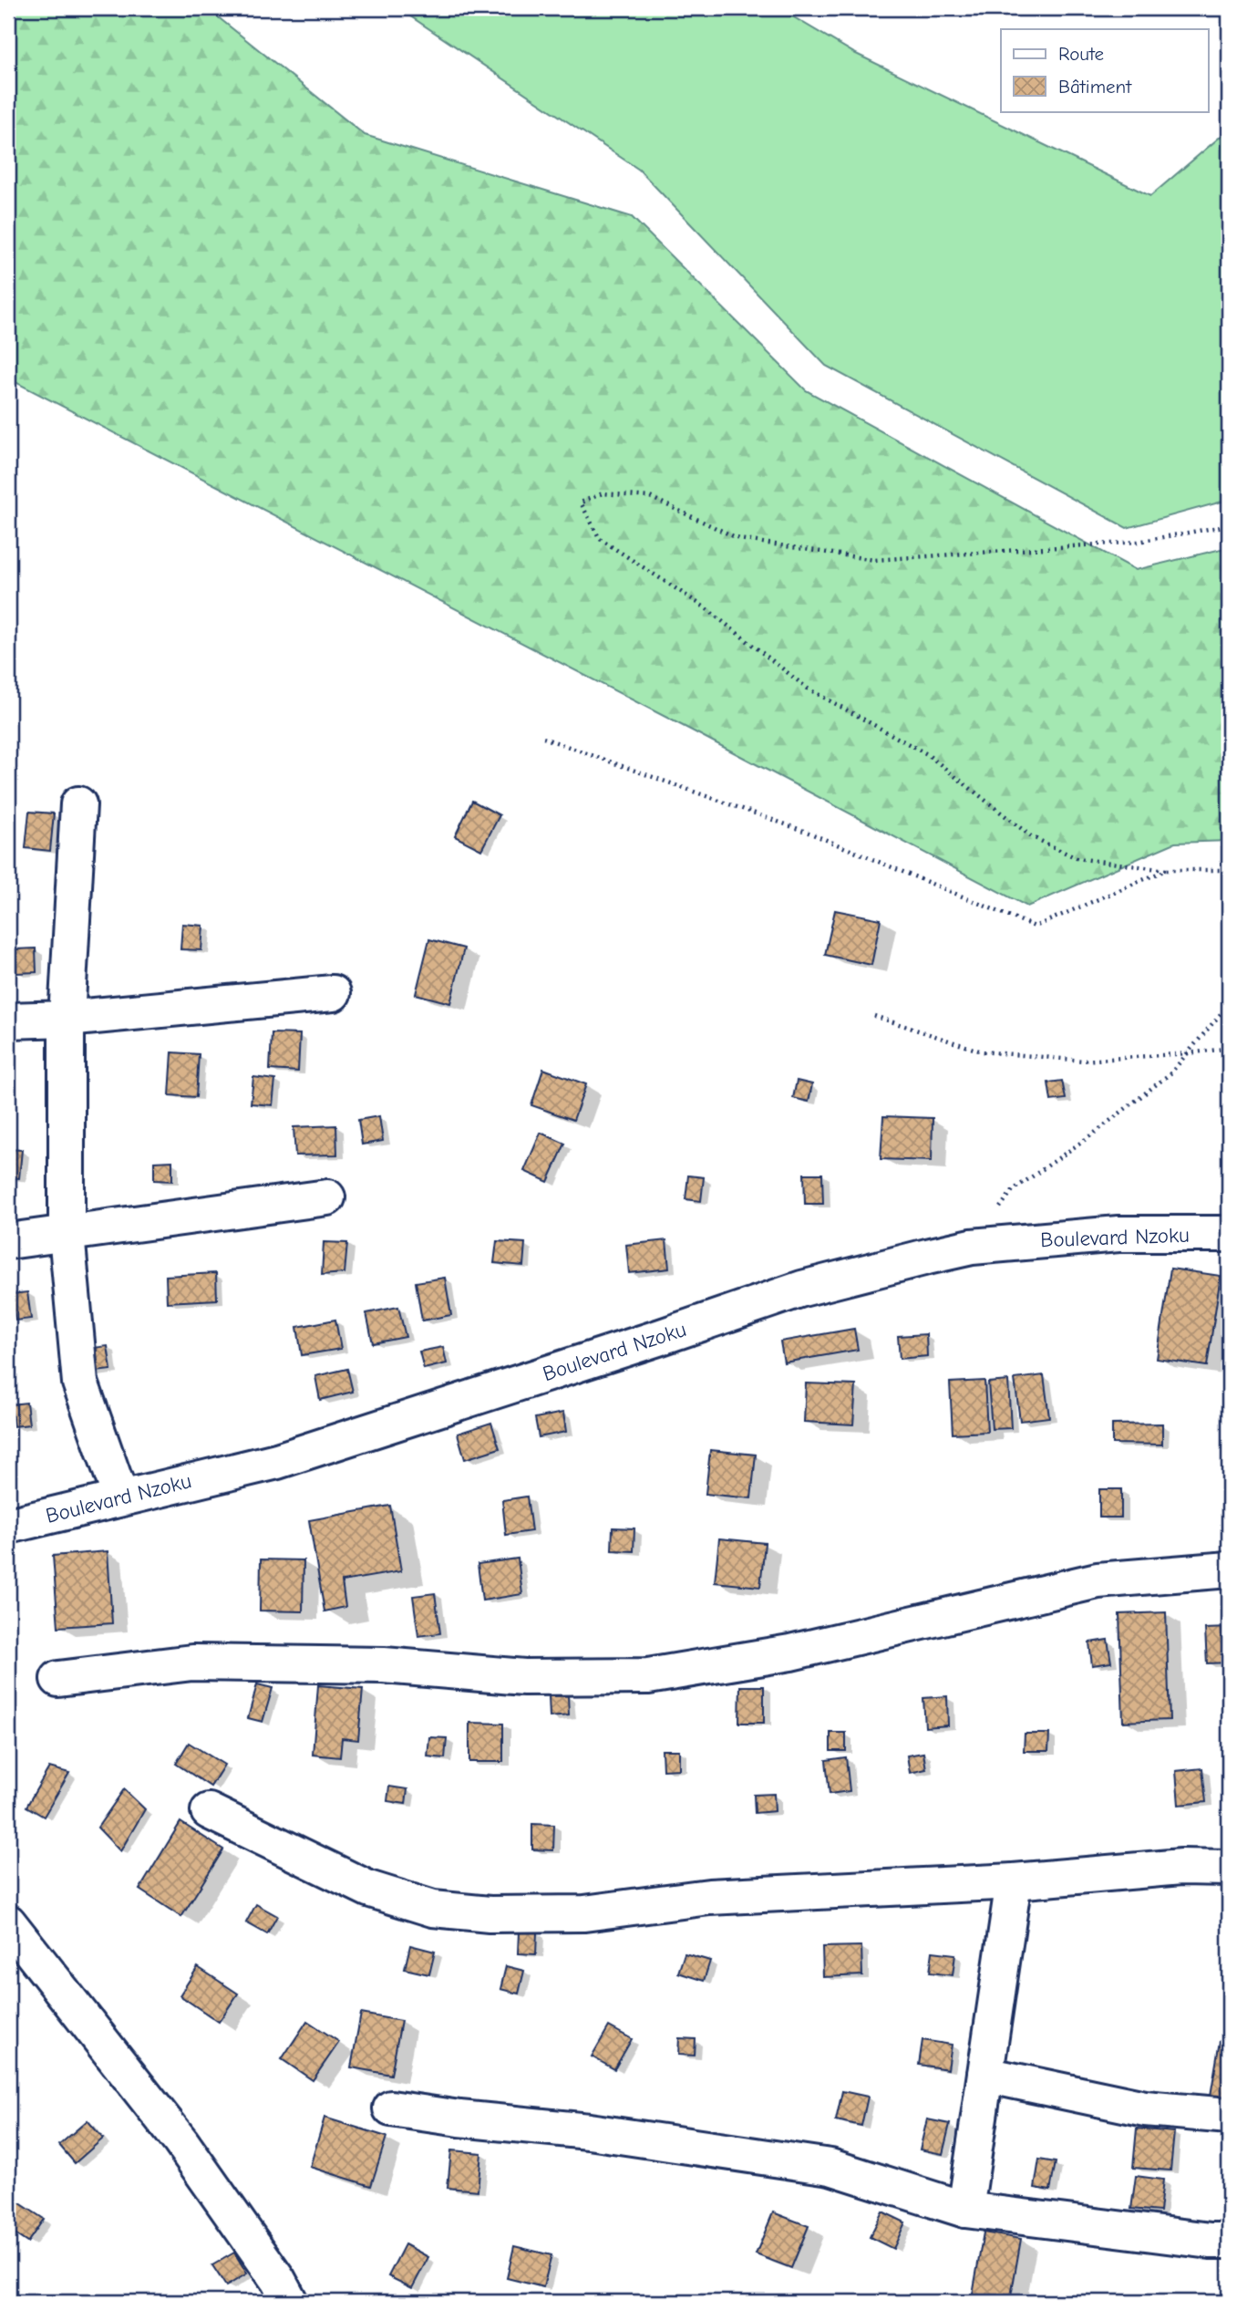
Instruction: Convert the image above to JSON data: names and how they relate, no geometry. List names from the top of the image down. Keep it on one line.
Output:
{"streets":{"street":["Boulevard Nzoku"]},"legend":["Route","Bâtiment"]}
